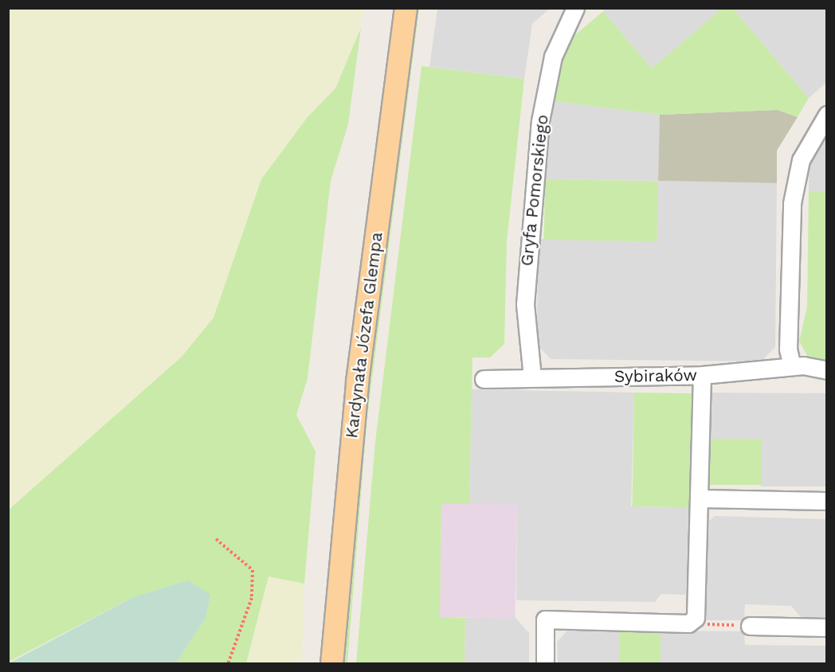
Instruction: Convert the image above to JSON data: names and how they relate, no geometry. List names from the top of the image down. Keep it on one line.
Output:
{"streets":{"main road":["Kardynała Józefa Glempa"],"street":["Gryfa Pomorskiego","Sybiraków"]},"crossings":[["Gryfa Pomorskiego","Sybiraków"]]}
